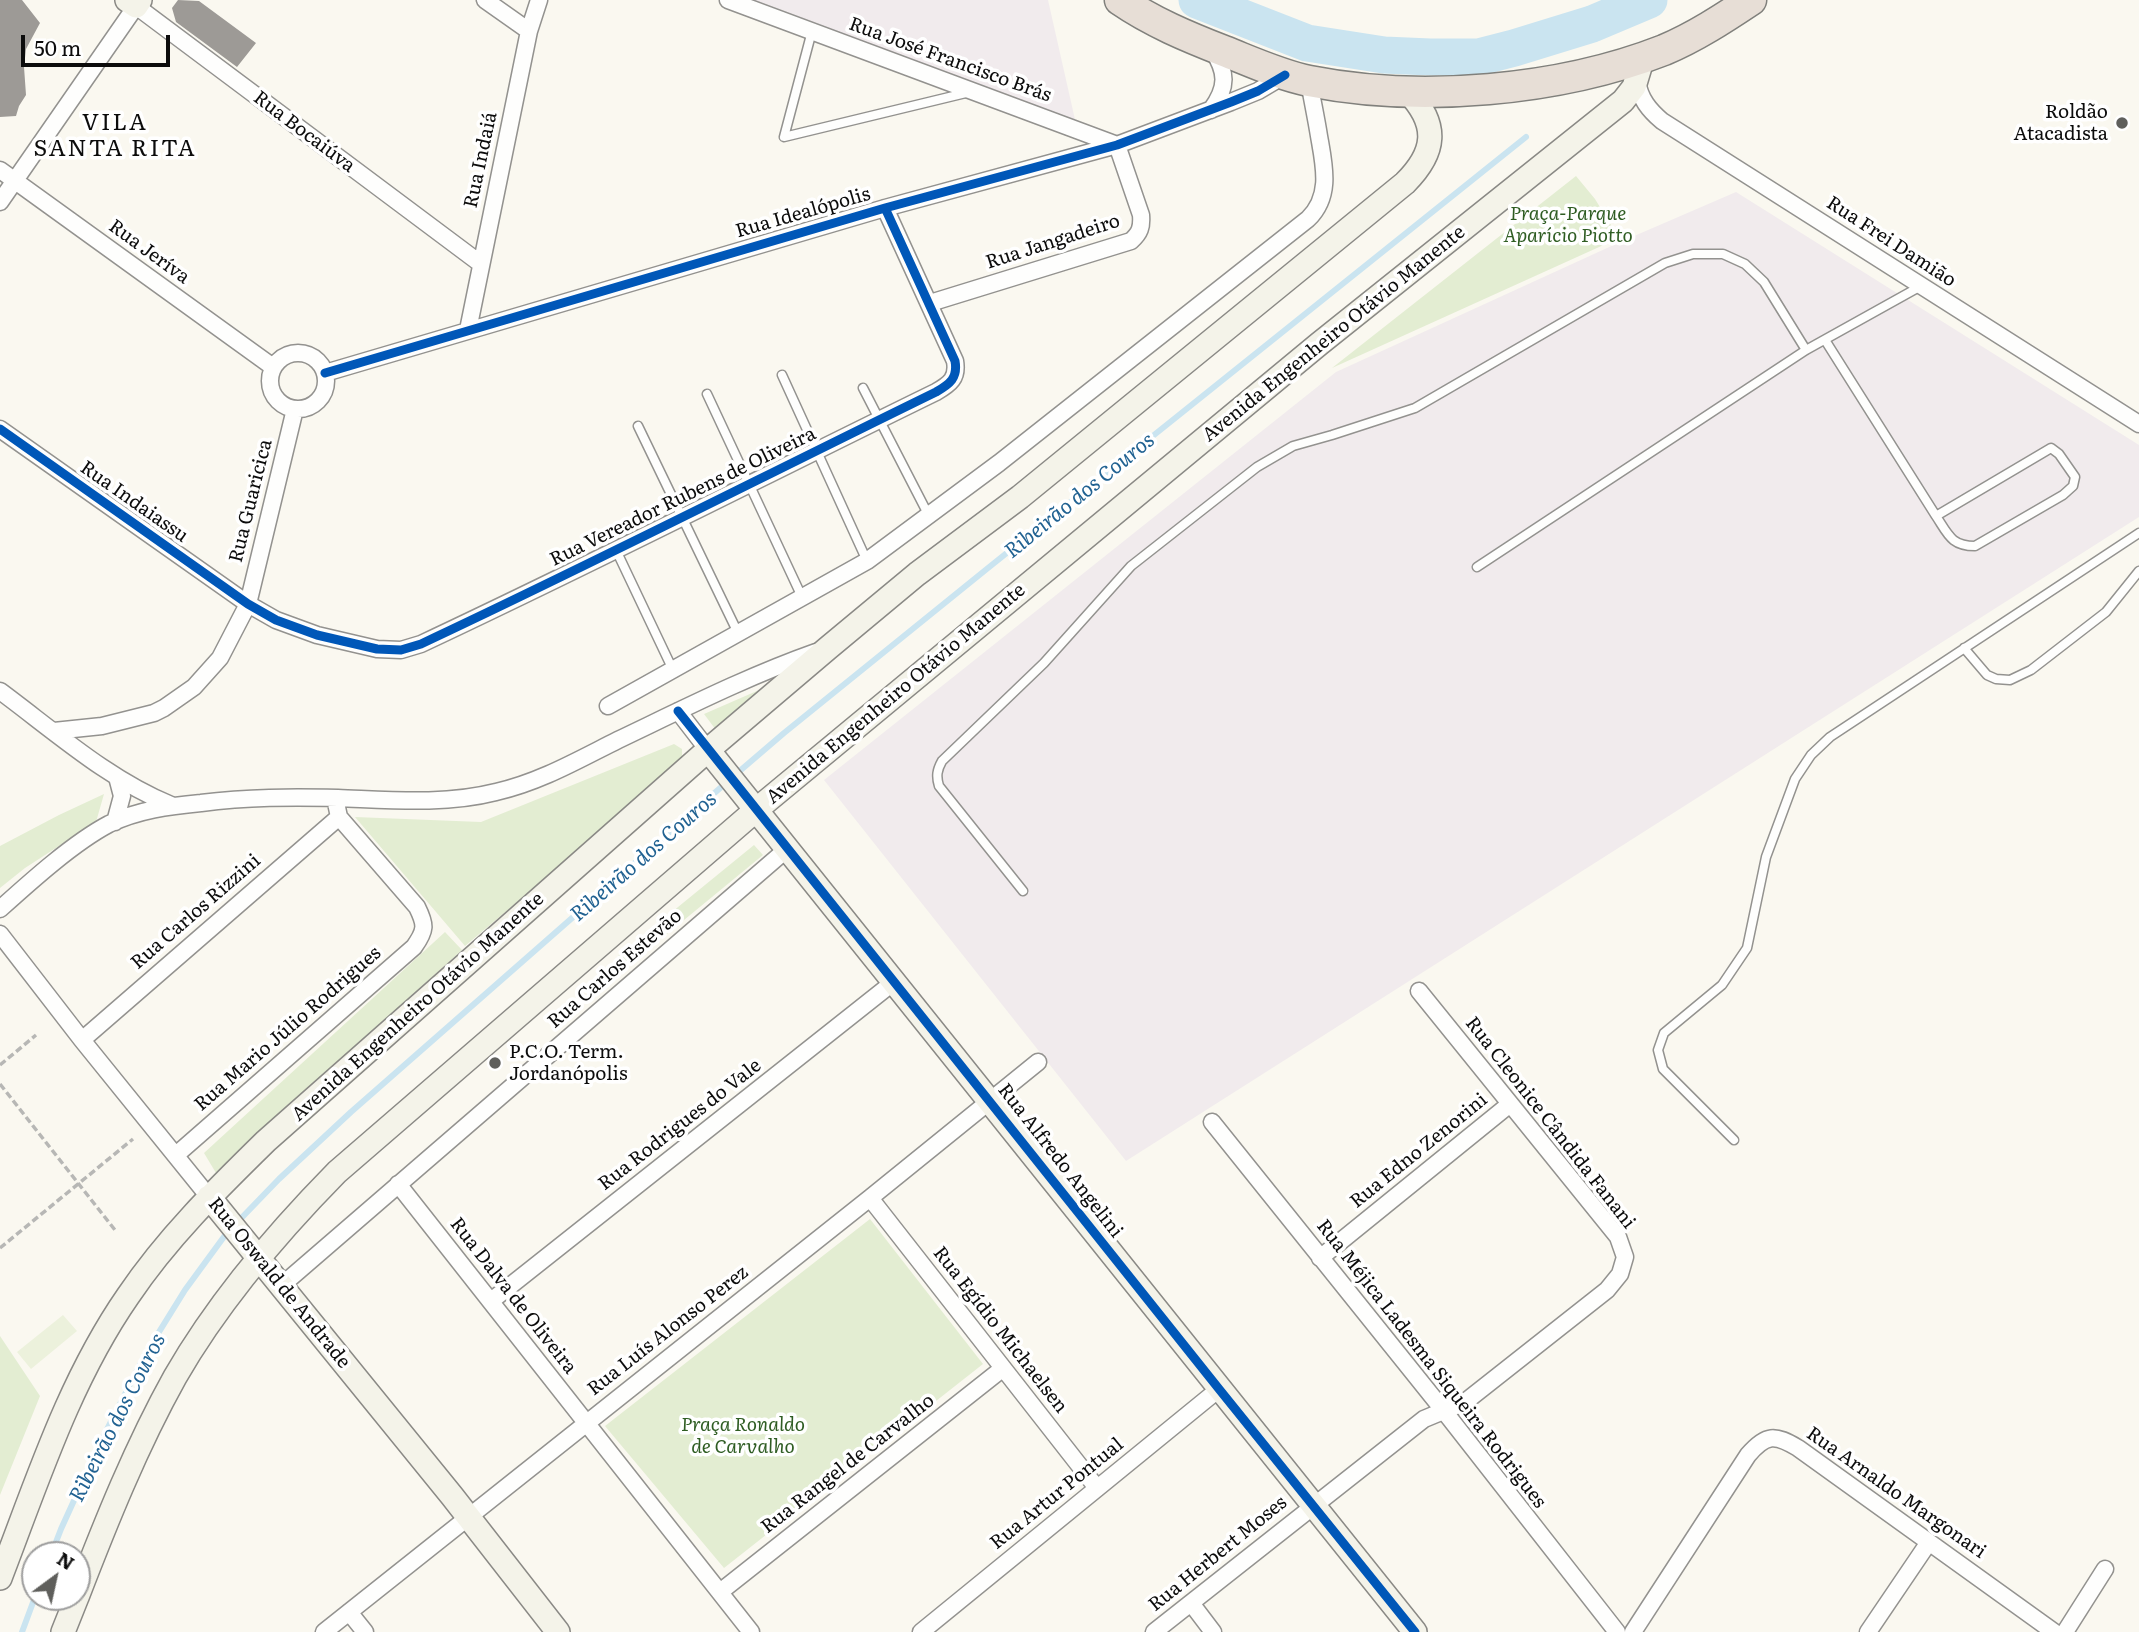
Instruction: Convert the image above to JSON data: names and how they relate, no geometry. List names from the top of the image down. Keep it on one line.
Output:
{"streets":{"main road":["Avenida Engenheiro Otávio Manente","Rua Alfredo Angelini","Rua Oswald de Andrade"],"street":["Rua José Francisco Brás","Rua Bocaiúva","Rua Indaiá","Rua Idealópolis","Rua Jangadeiro","Rua Frei Damião","Rua Jeríva","Rua Vereador Rubens de Oliveira","Rua Guaricica","Rua Indaiassu","Rua Carlos Rizzini","Rua Carlos Estevão","Rua Mario Júlio Rodrigues","Rua Cleonice Cândida Fanani","Rua Rodrigues do Vale","Rua Edno Zenorini","Rua Dalva de Oliveira","Rua Egídio Michaelsen","Rua Luís Alonso Perez","Rua Méjica Ladesma Siqueira Rodrigues","Rua Rangel de Carvalho","Rua Arnaldo Margonari","Rua Artur Pontual","Rua Herbert Moses"]},"crossings":[["Rua José Francisco Brás","Rua Idealópolis"],["Rua José Francisco Brás","Rua Jangadeiro"],["Rua Bocaiúva","Rua Indaiá"],["Rua Indaiá","Rua Idealópolis"],["Rua Idealópolis","Rua Jangadeiro"],["Rua Idealópolis","Rua Jeríva"],["Rua Idealópolis","Rua Vereador Rubens de Oliveira"],["Rua Idealópolis","Rua Guaricica"],["Rua Jangadeiro","Rua Vereador Rubens de Oliveira"],["Rua Frei Damião","Avenida Engenheiro Otávio Manente"],["Rua Jeríva","Rua Guaricica"],["Avenida Engenheiro Otávio Manente","Rua Alfredo Angelini"],["Avenida Engenheiro Otávio Manente","Rua Oswald de Andrade"],["Rua Vereador Rubens de Oliveira","Rua Guaricica"],["Rua Vereador Rubens de Oliveira","Rua Indaiassu"],["Rua Guaricica","Rua Indaiassu"],["Rua Carlos Rizzini","Rua Mario Júlio Rodrigues"],["Rua Carlos Rizzini","Rua Oswald de Andrade"],["Rua Carlos Estevão","Rua Alfredo Angelini"],["Rua Carlos Estevão","Rua Oswald de Andrade"],["Rua Carlos Estevão","Rua Dalva de Oliveira"],["Rua Mario Júlio Rodrigues","Rua Oswald de Andrade"],["Rua Cleonice Cândida Fanani","Rua Edno Zenorini"],["Rua Cleonice Cândida Fanani","Rua Méjica Ladesma Siqueira Rodrigues"],["Rua Cleonice Cândida Fanani","Rua Herbert Moses"],["Rua Rodrigues do Vale","Rua Alfredo Angelini"],["Rua Rodrigues do Vale","Rua Dalva de Oliveira"],["Rua Edno Zenorini","Rua Méjica Ladesma Siqueira Rodrigues"],["Rua Alfredo Angelini","Rua Luís Alonso Perez"],["Rua Alfredo Angelini","Rua Artur Pontual"],["Rua Alfredo Angelini","Rua Herbert Moses"],["Rua Oswald de Andrade","Rua Luís Alonso Perez"],["Rua Dalva de Oliveira","Rua Luís Alonso Perez"],["Rua Dalva de Oliveira","Rua Rangel de Carvalho"],["Rua Egídio Michaelsen","Rua Luís Alonso Perez"],["Rua Egídio Michaelsen","Rua Rangel de Carvalho"],["Rua Egídio Michaelsen","Rua Artur Pontual"],["Rua Méjica Ladesma Siqueira Rodrigues","Rua Herbert Moses"]],"districts":["VILA SANTA RITA"],"water":["Ribeirão dos Couros"],"parks":["Praça-Parque Aparício Piotto","Praça Ronaldo de Carvalho"],"places":["Roldão Atacadista","P.C.O. Term. Jordanópolis"],"scale_bar":"50 m","north":"top right"}
